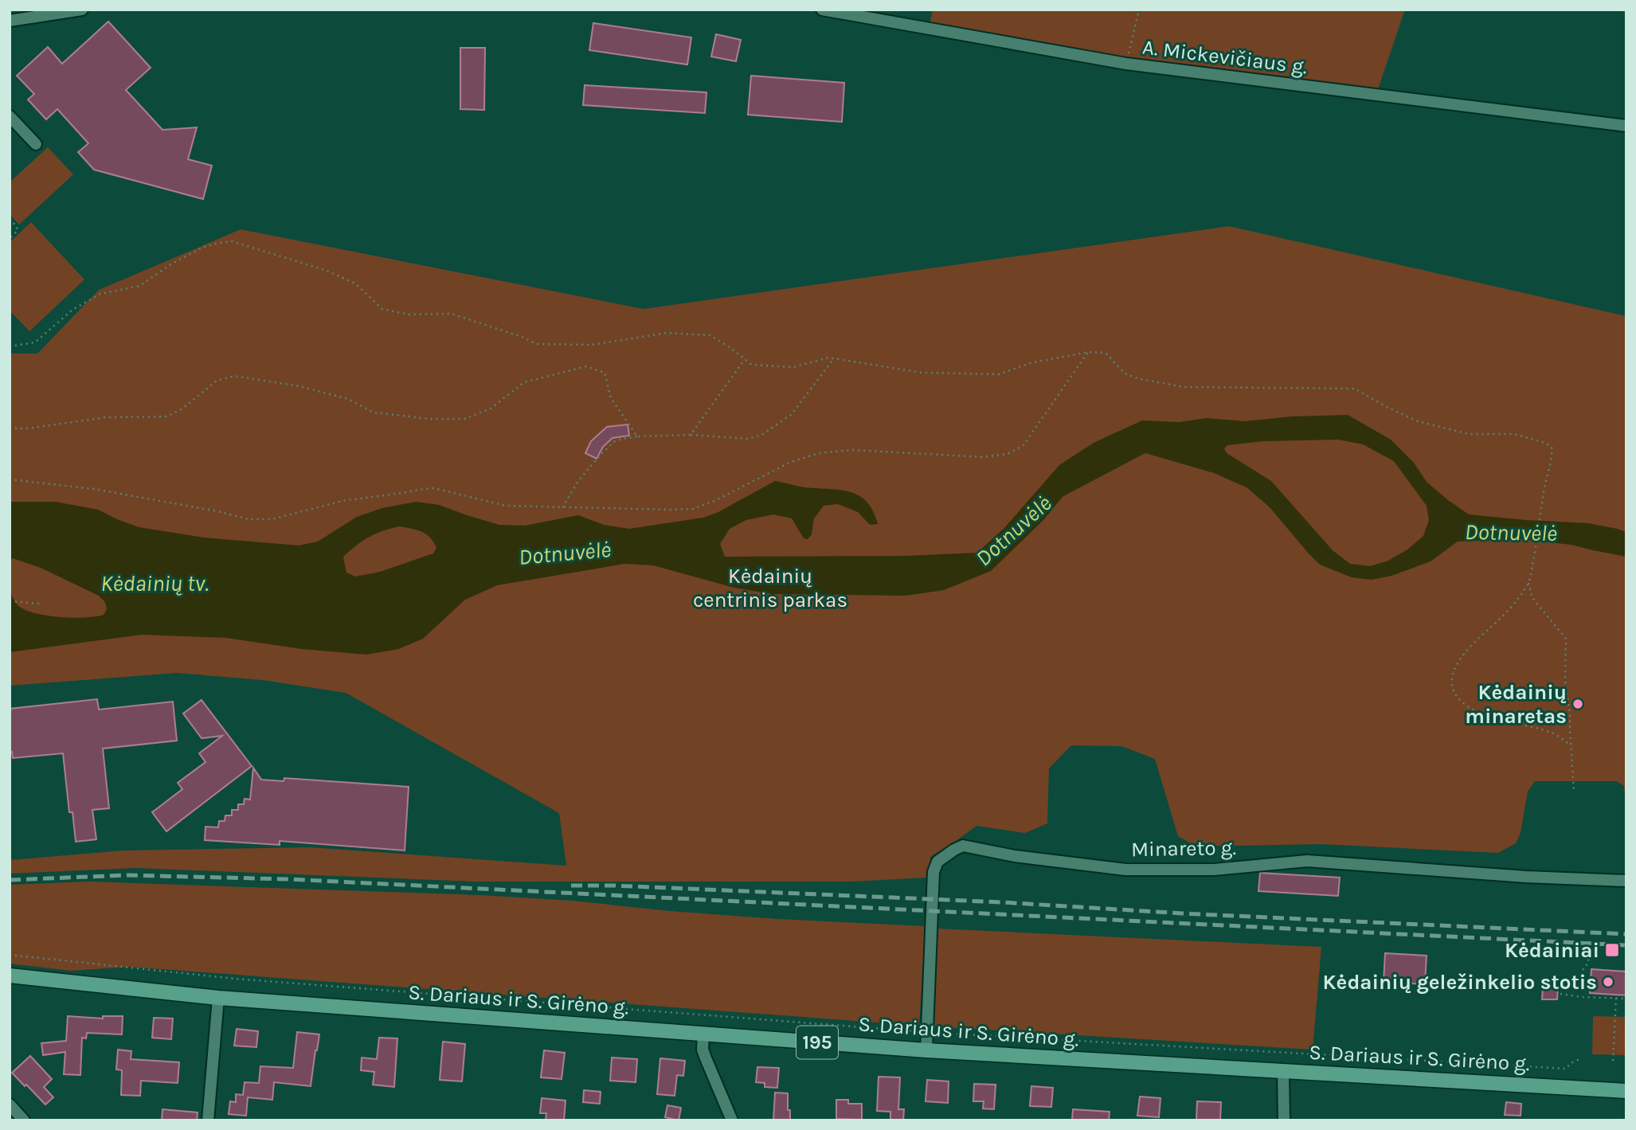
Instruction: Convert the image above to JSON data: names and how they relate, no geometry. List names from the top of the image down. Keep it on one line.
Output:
{"streets":{"main road":["S. Dariaus ir S. Girėno g.","195"],"street":["A. Mickevičiaus g.","Minareto g."]},"crossings":[["Minareto g.","S. Dariaus ir S. Girėno g."]],"water":["Dotnuvėlė","Kėdainių tv."],"parks":["Kėdainių centrinis parkas"],"places":{"other":["Kėdainių minaretas","Kėdainių geležinkelio stotis"],"transit":["Kėdainiai"]}}
